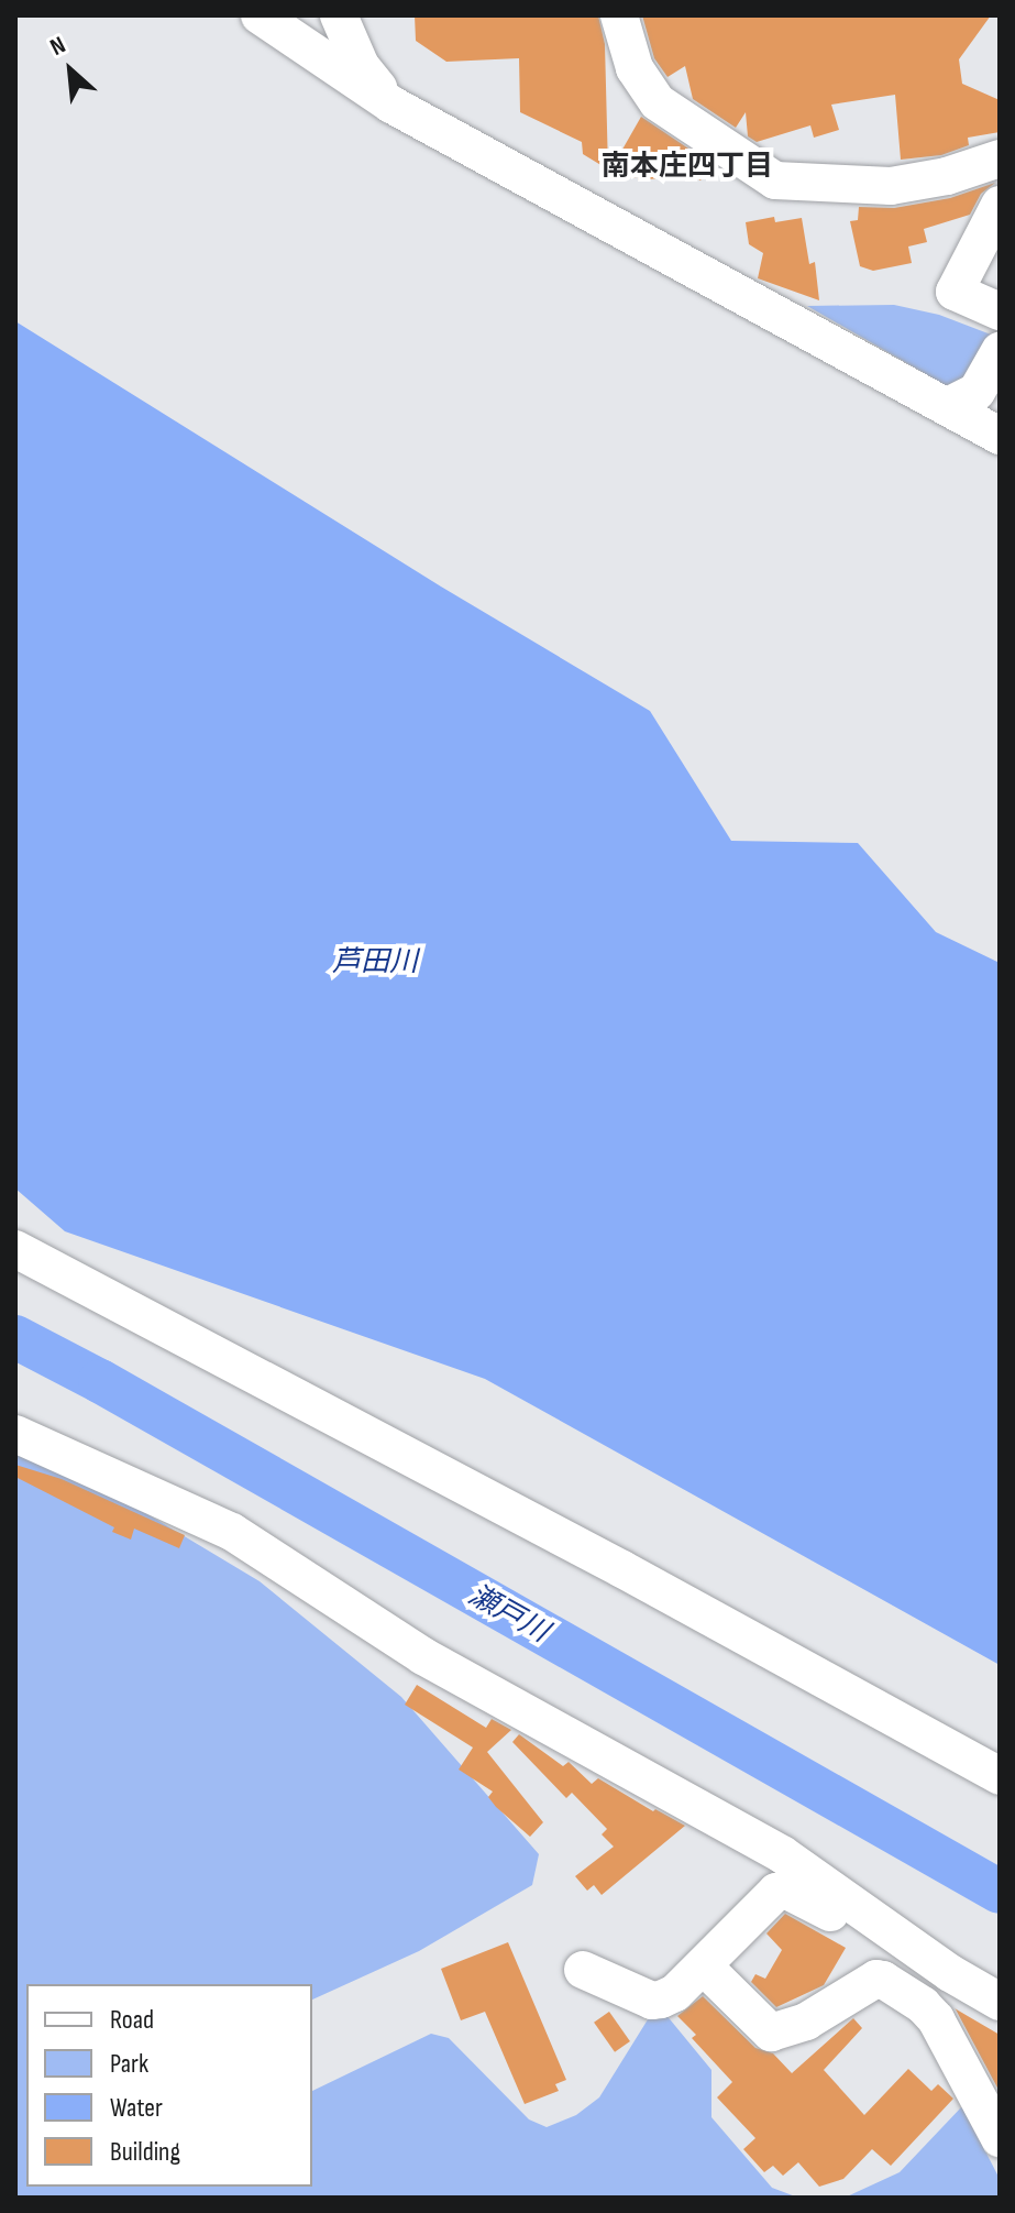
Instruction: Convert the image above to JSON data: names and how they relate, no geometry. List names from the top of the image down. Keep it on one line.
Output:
{"districts":["南本庄四丁目"],"water":["芦田川","瀬戸川"],"legend":["Road","Park","Water","Building"],"north":"top left"}
